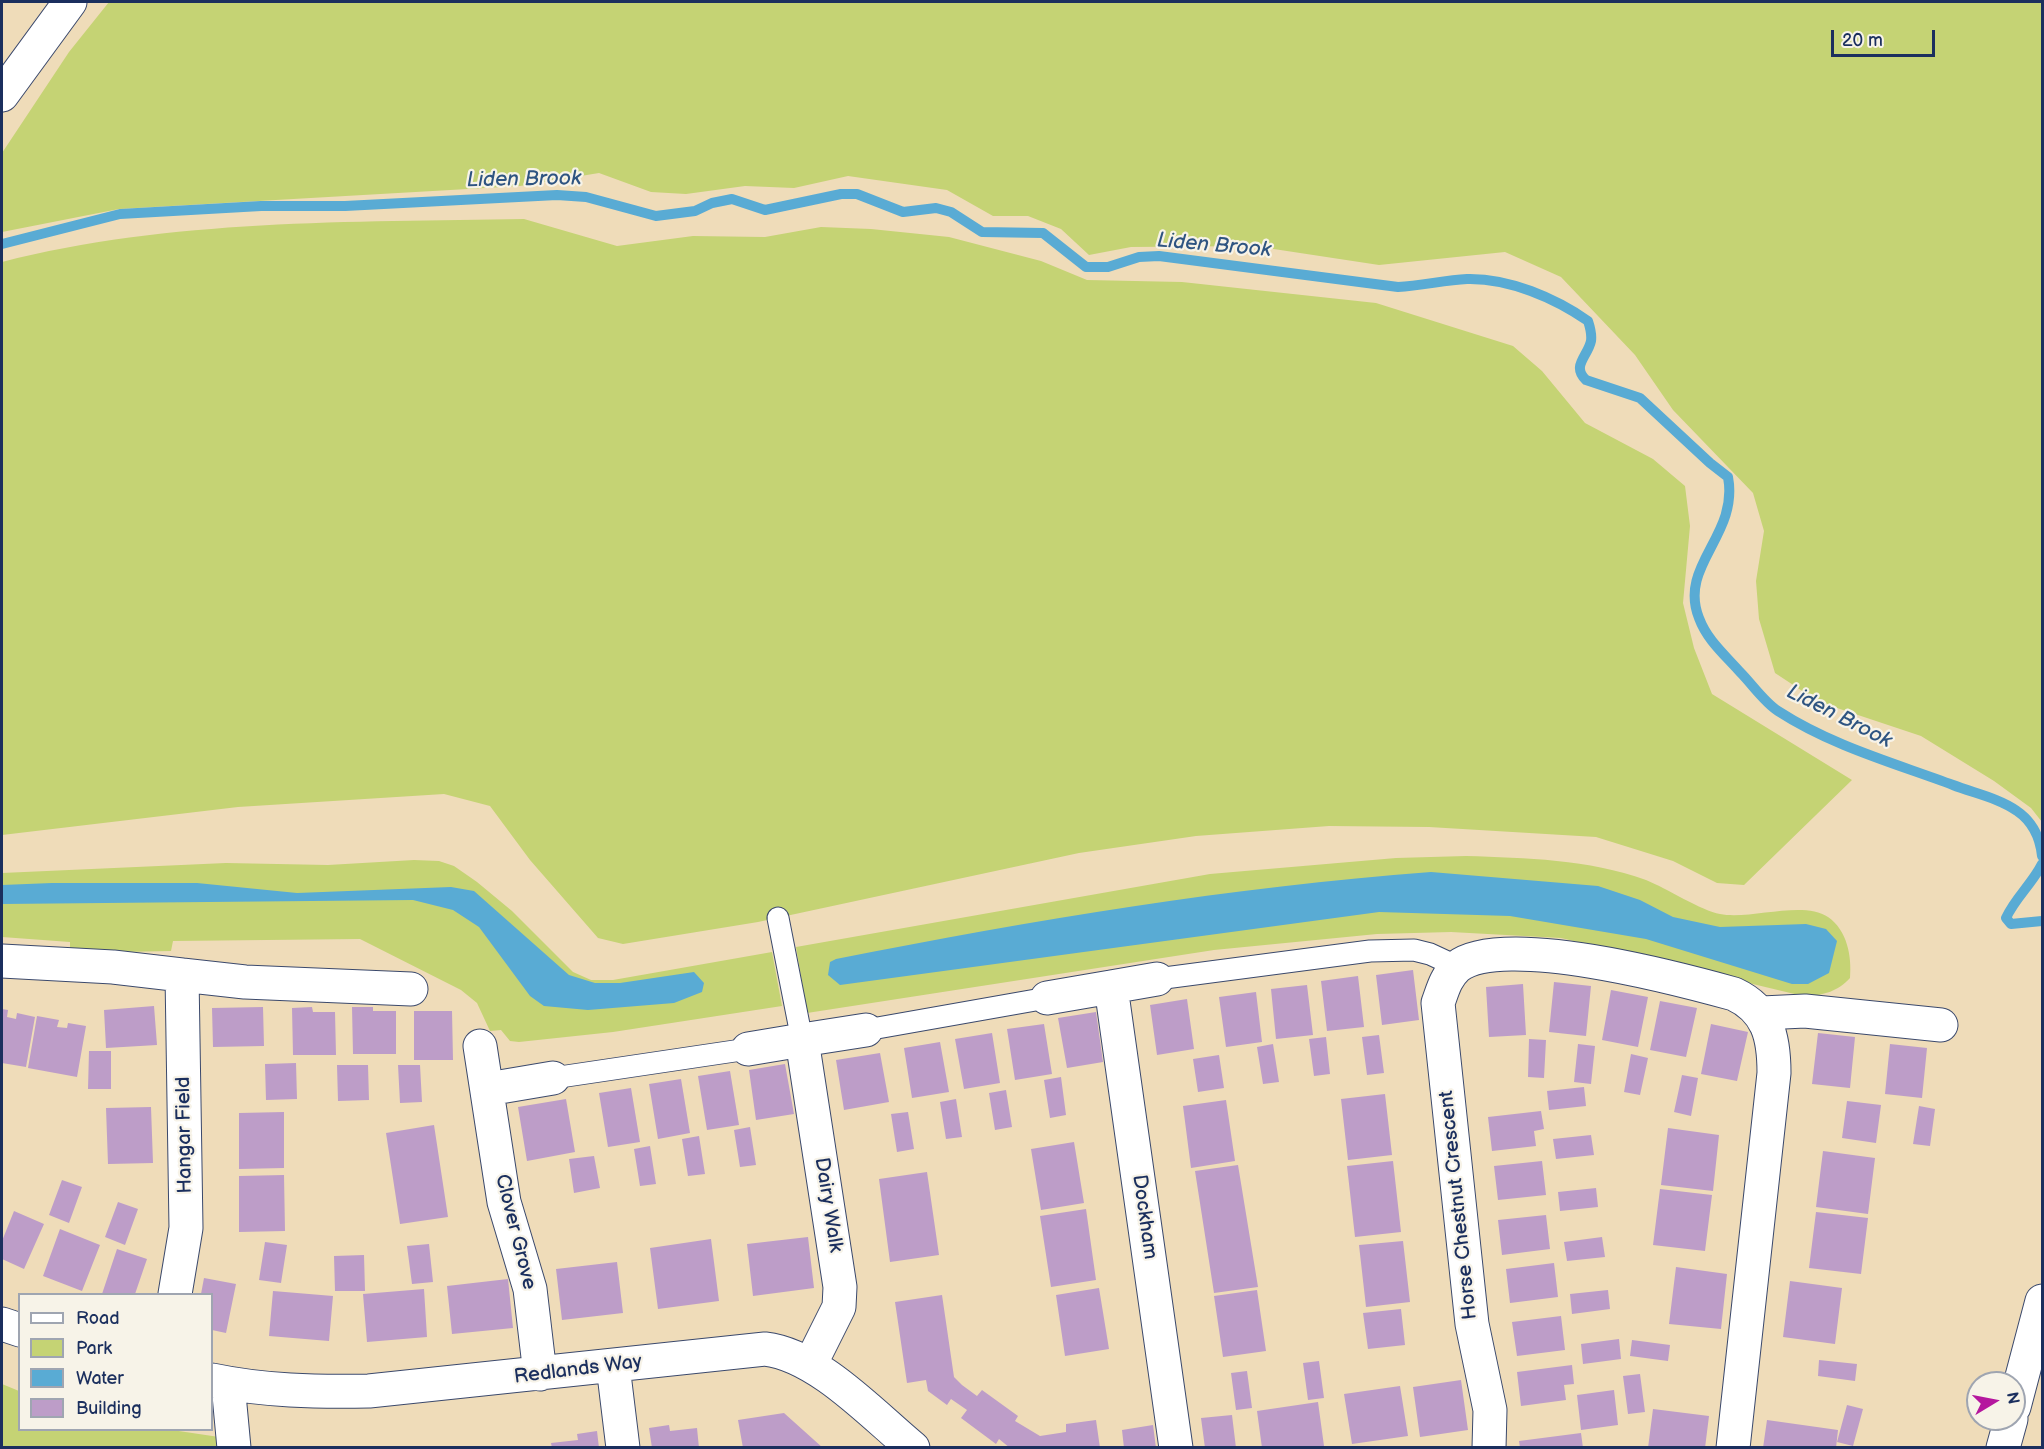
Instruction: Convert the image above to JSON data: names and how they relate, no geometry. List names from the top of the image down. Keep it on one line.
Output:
{"streets":{"street":["Hangar Field","Dairy Walk","Horse Chestnut Crescent","Dockham","Clover Grove","Redlands Way"]},"crossings":[["Dairy Walk","Redlands Way"],["Clover Grove","Redlands Way"]],"water":["Liden Brook"],"legend":["Road","Park","Water","Building"],"scale_bar":"20 m","north":"right"}
